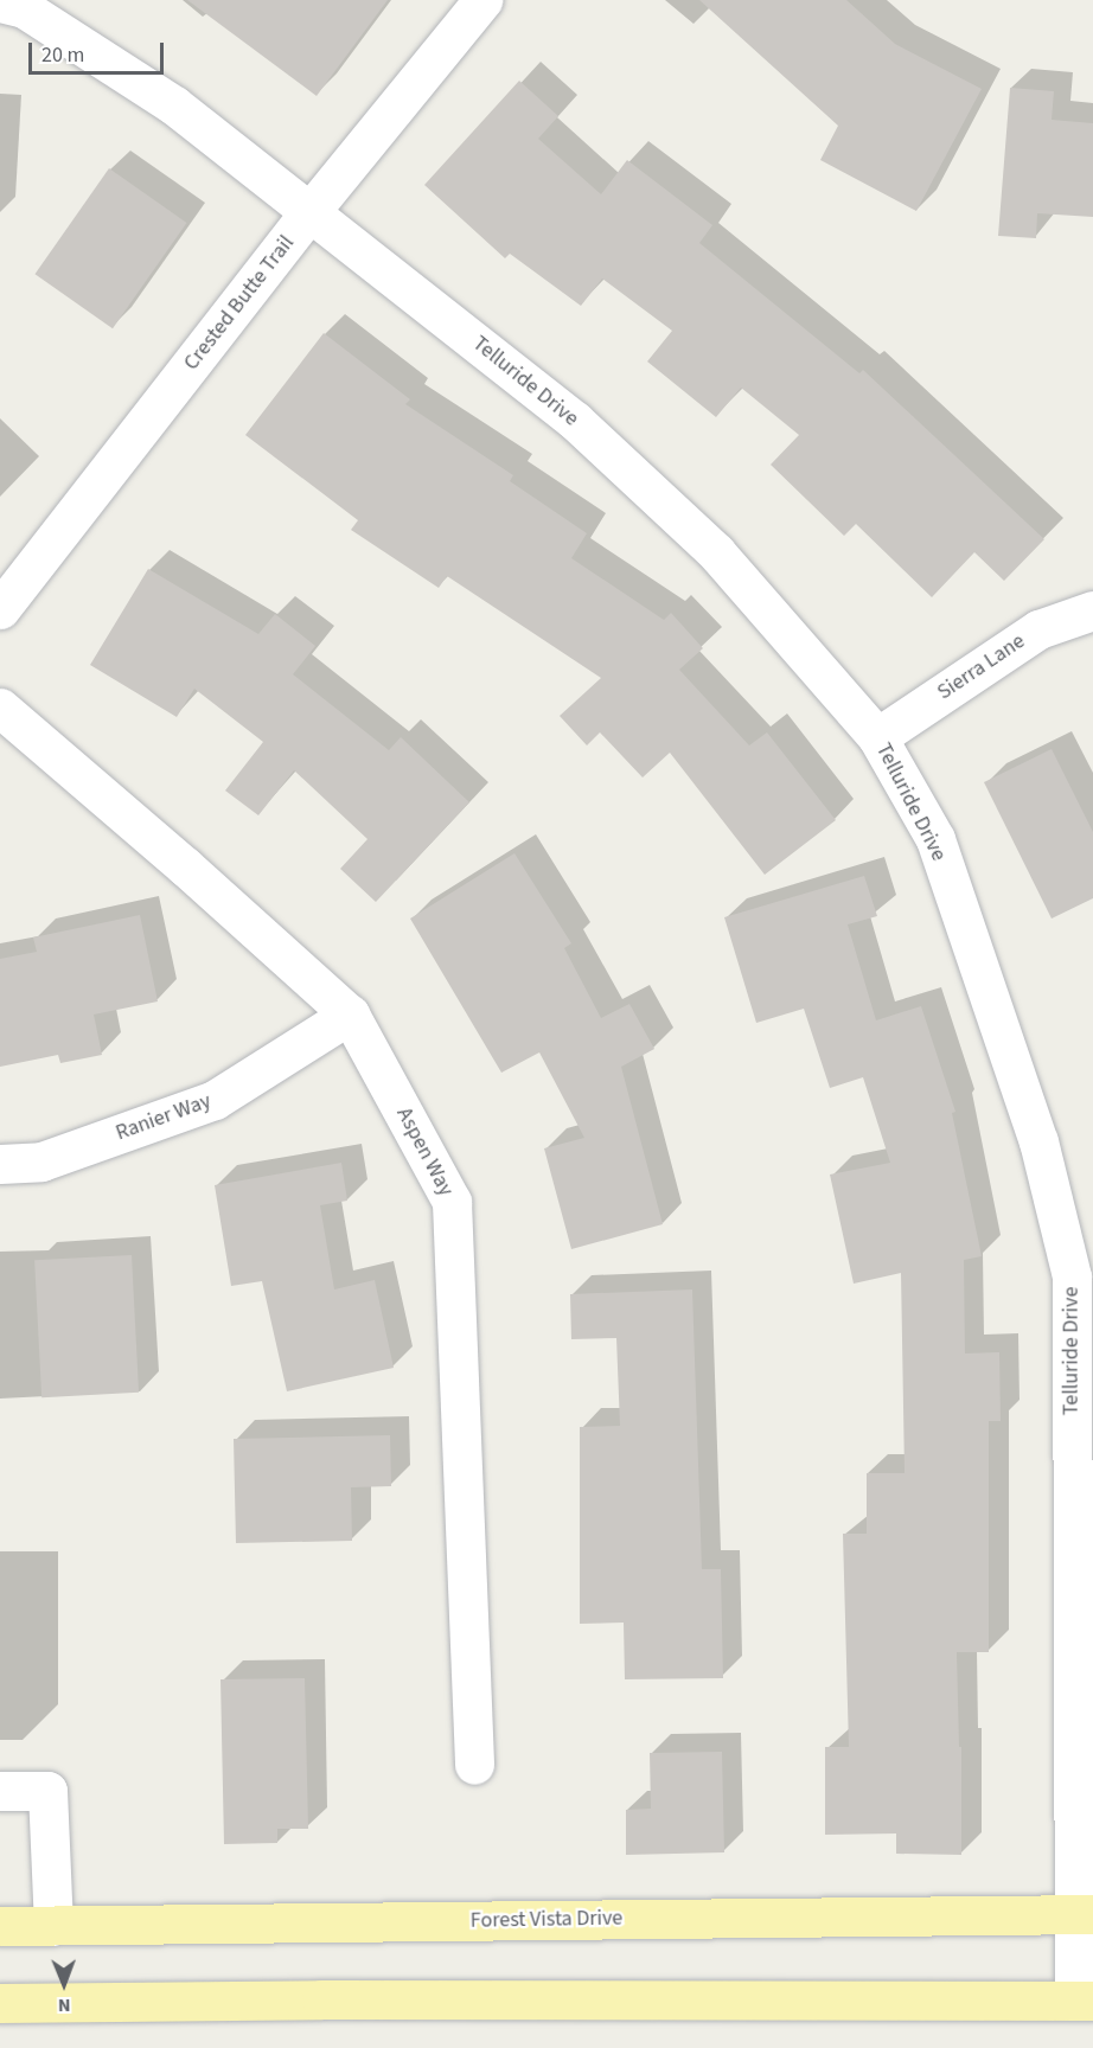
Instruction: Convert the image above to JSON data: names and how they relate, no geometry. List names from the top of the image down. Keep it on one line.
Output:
{"streets":{"main road":["Forest Vista Drive"],"street":["Crested Butte Trail","Telluride Drive","Sierra Lane","Ranier Way","Aspen Way"]},"crossings":[["Crested Butte Trail","Telluride Drive"],["Telluride Drive","Sierra Lane"],["Telluride Drive","Forest Vista Drive"],["Ranier Way","Aspen Way"]],"scale_bar":"20 m","north":"bottom"}
